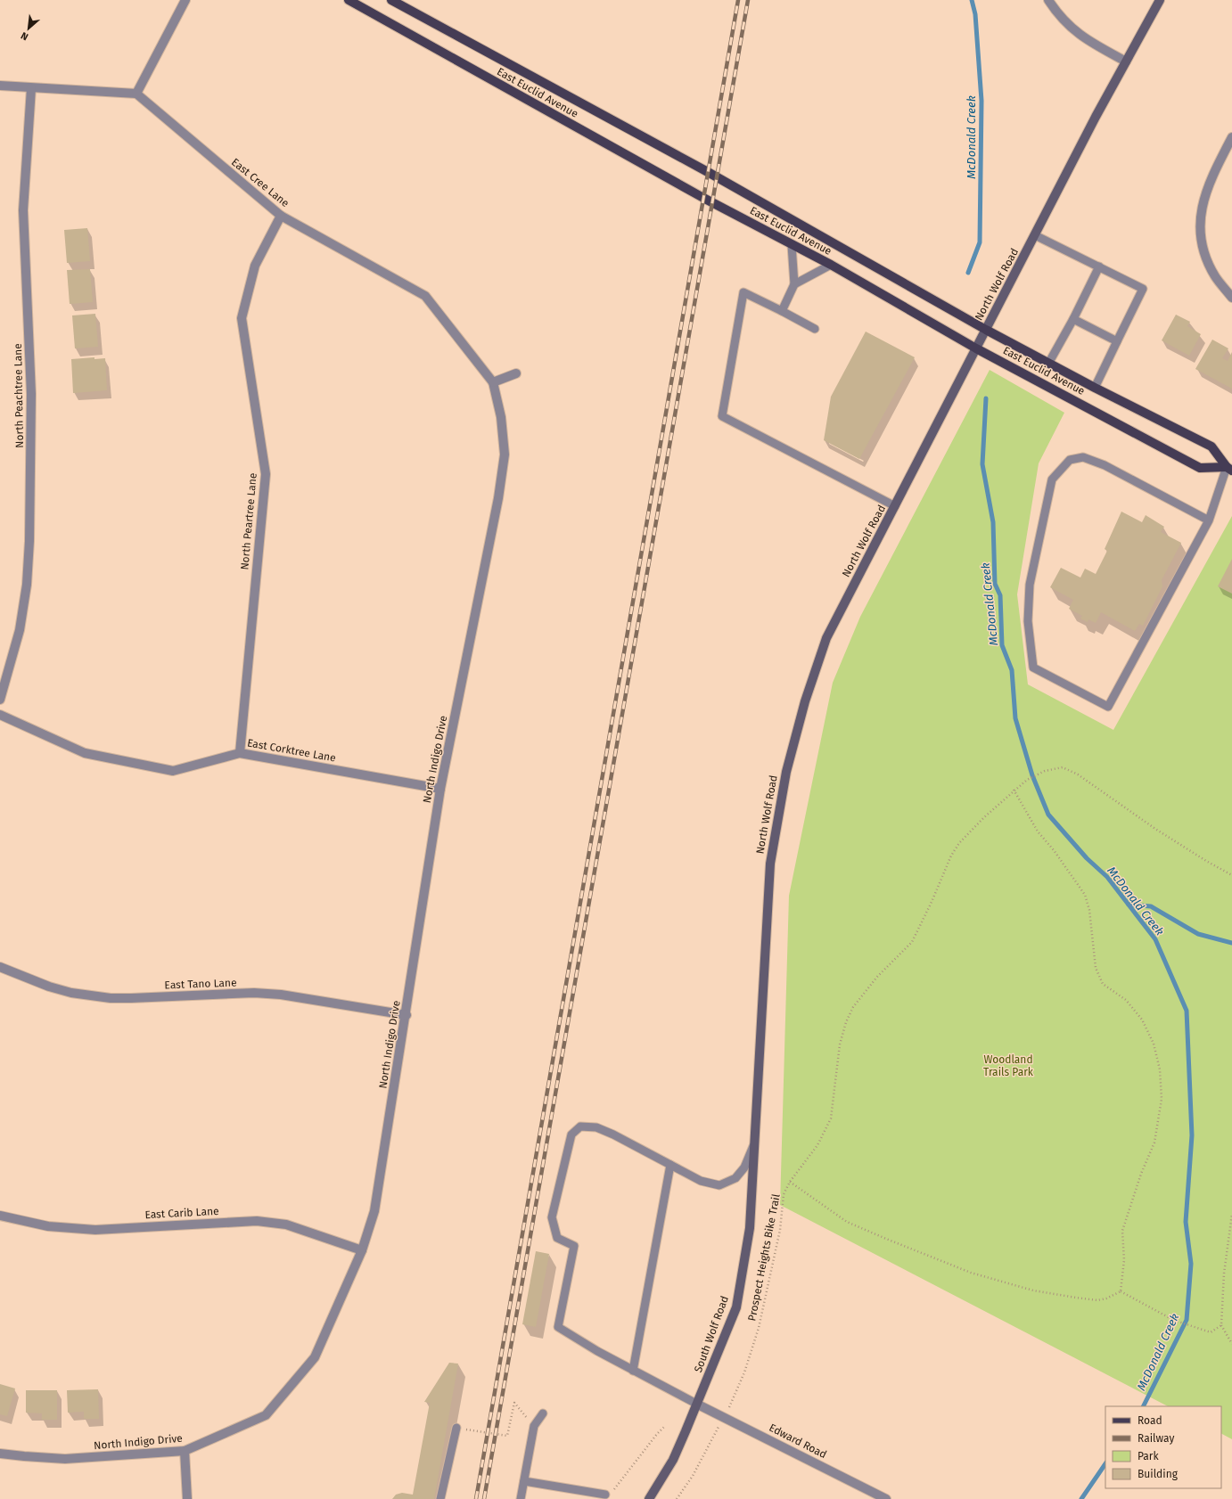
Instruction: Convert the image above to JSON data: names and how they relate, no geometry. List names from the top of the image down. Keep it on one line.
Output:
{"streets":{"main road":["East Euclid Avenue","North Wolf Road","South Wolf Road"],"street":["East Cree Lane","North Peachtree Lane","North Peartree Lane","East Corktree Lane","North Indigo Drive","East Tano Lane","East Carib Lane","Edward Road"],"path":["Prospect Heights Bike Trail"]},"crossings":[["East Euclid Avenue","North Wolf Road"],["East Cree Lane","North Peartree Lane"],["East Cree Lane","North Indigo Drive"],["North Wolf Road","South Wolf Road"],["North Peartree Lane","East Corktree Lane"],["East Corktree Lane","North Indigo Drive"],["North Indigo Drive","East Tano Lane"],["North Indigo Drive","East Carib Lane"],["South Wolf Road","Edward Road"]],"water":["McDonald Creek"],"parks":["Woodland Trails Park"],"legend":["Road","Railway","Park","Building"],"north":"bottom left"}
